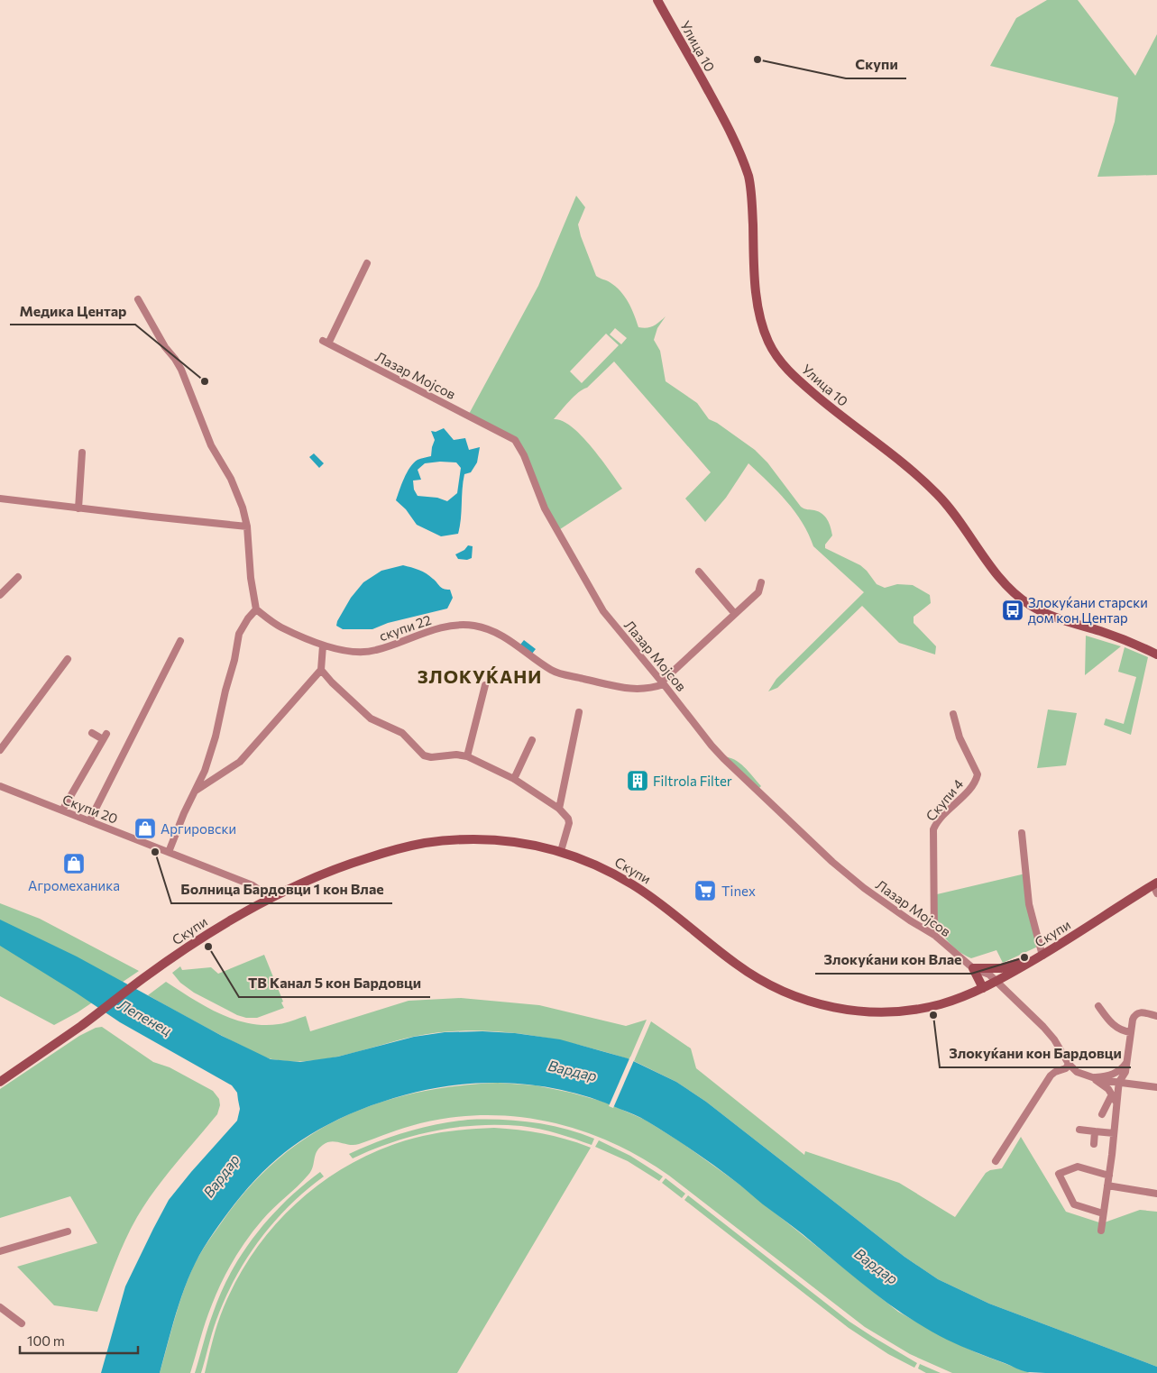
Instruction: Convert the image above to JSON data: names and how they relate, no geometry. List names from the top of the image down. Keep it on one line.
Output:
{"streets":{"street":["Улица 10","Лазар Мојсов","скупи 22","Cкупи 4","Скупи 20","Скупи"]},"crossings":[["Лазар Мојсов","скупи 22"],["Лазар Мојсов","Cкупи 4"],["Лазар Мојсов","Скупи"],["Скупи 20","Скупи"]],"districts":["ЗЛОКУЌАНИ"],"water":["Лепенец","Вардар"],"places":{"other":["Скупи","Медика Центар","Болница Бардовци 1 кон Влае","ТВ Канал 5 кон Бардовци","Злокуќани кон Влае","Злокуќани кон Бардовци"],"bus stop":["Злокуќани старски дом кон Центар"],"building":["Filtrola Filter"],"shop":["Аргировски","Агромеханика"],"supermarket":["Tinex"]},"scale_bar":"100 m"}
